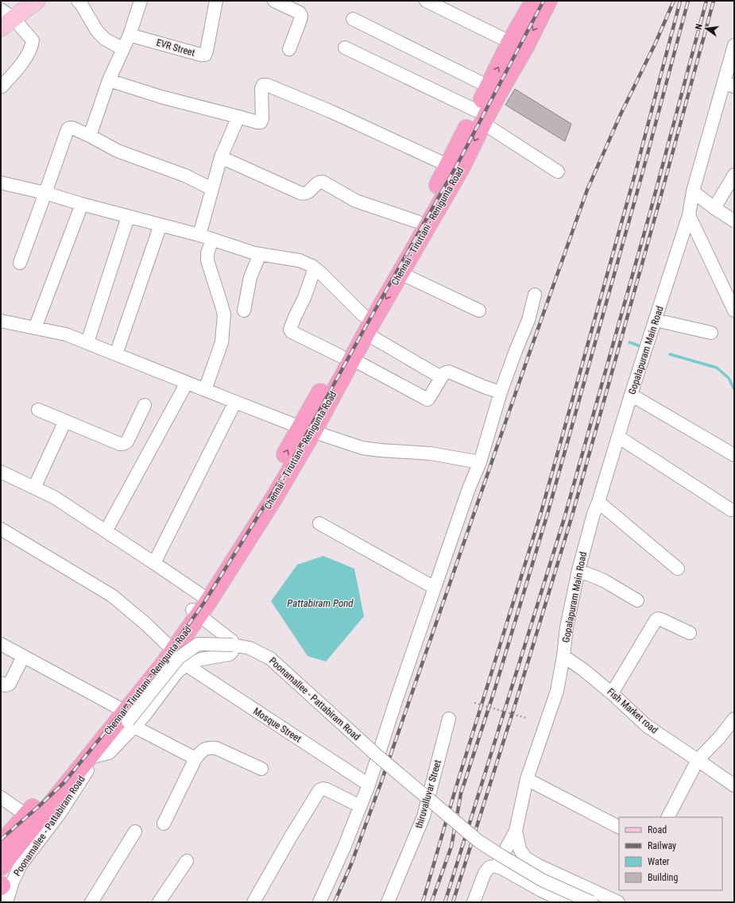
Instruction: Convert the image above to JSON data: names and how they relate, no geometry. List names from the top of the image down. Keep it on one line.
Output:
{"streets":{"highway":["Chennai - Tiruttani - Renigunta Road"],"street":["EVR Street","Gopalapuram Main Road","Poonamallee - Pattabiram Road","Fish Market road","Mosque Street","thiruvalluvar Street"]},"crossings":[["Chennai - Tiruttani - Renigunta Road","Poonamallee - Pattabiram Road"],["Gopalapuram Main Road","Fish Market road"]],"water":["Pattabiram Pond"],"legend":["Road","Railway","Water","Building"],"north":"left"}
